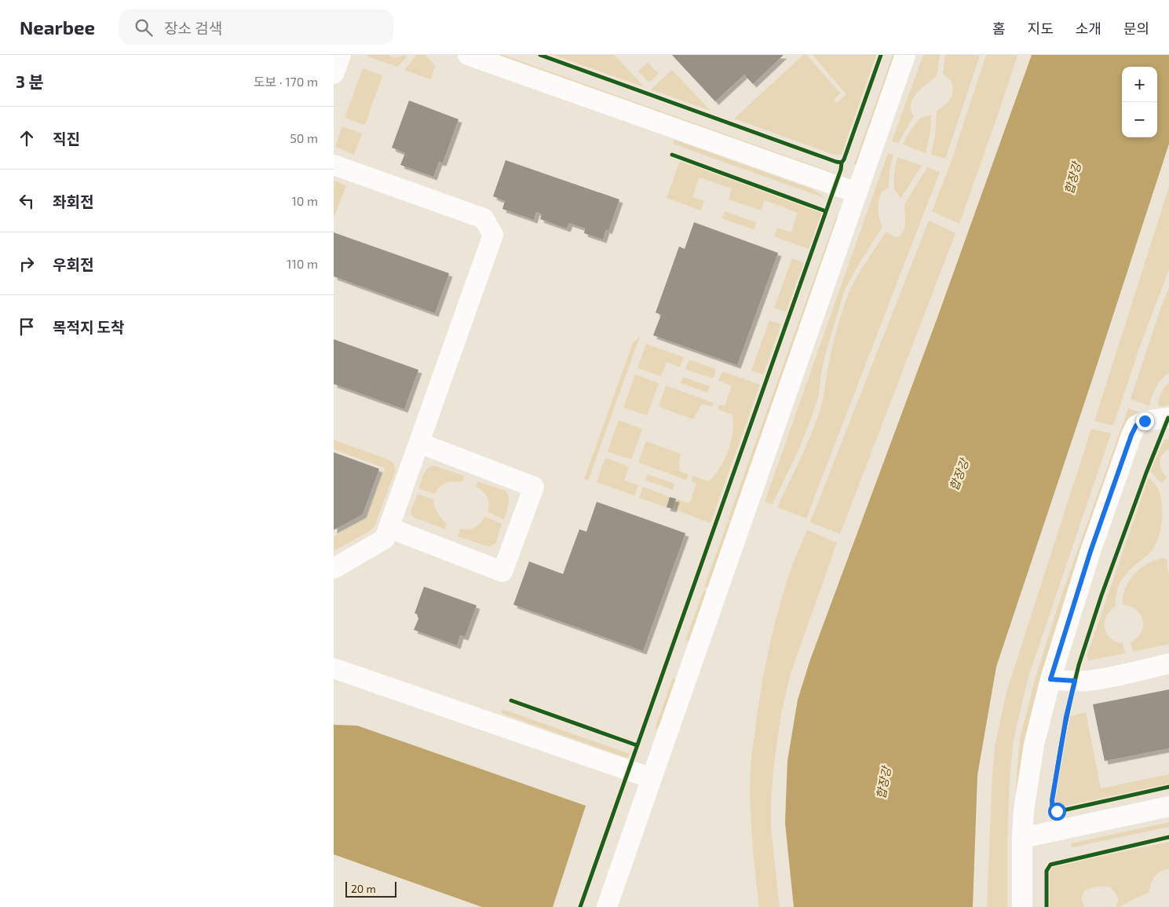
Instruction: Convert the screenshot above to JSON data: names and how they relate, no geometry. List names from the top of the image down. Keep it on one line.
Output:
{"water":["합장강"],"scale_bar":"20 m","page":{"header":"Nearbee","search":"장소 검색","nav":["홈","지도","소개","문의"],"heading":["3 분","도보 · 170 m"],"map_buttons":["+","−"],"list":[["직진","50 m"],["좌회전","10 m"],["우회전","110 m"],"목적지 도착"],"scale":"20 m"}}
